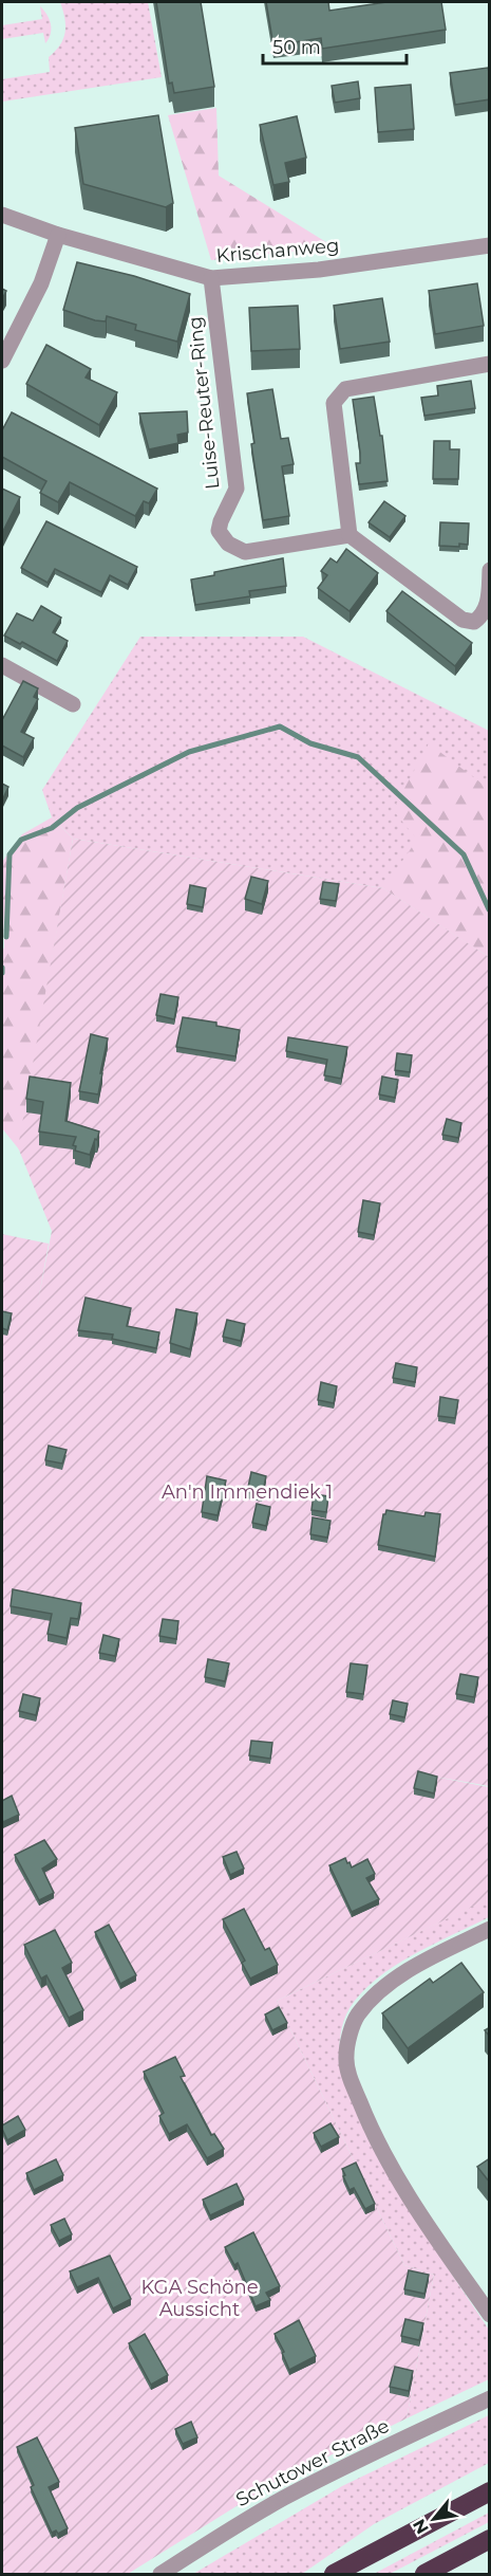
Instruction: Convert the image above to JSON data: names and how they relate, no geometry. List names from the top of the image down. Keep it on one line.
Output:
{"streets":{"street":["Krischanweg","Luise-Reuter-Ring","Schutower Straße"]},"crossings":[["Krischanweg","Luise-Reuter-Ring"]],"parks":["An'n Immendiek 1","KGA Schöne Aussicht"],"scale_bar":"50 m","north":"bottom left"}
